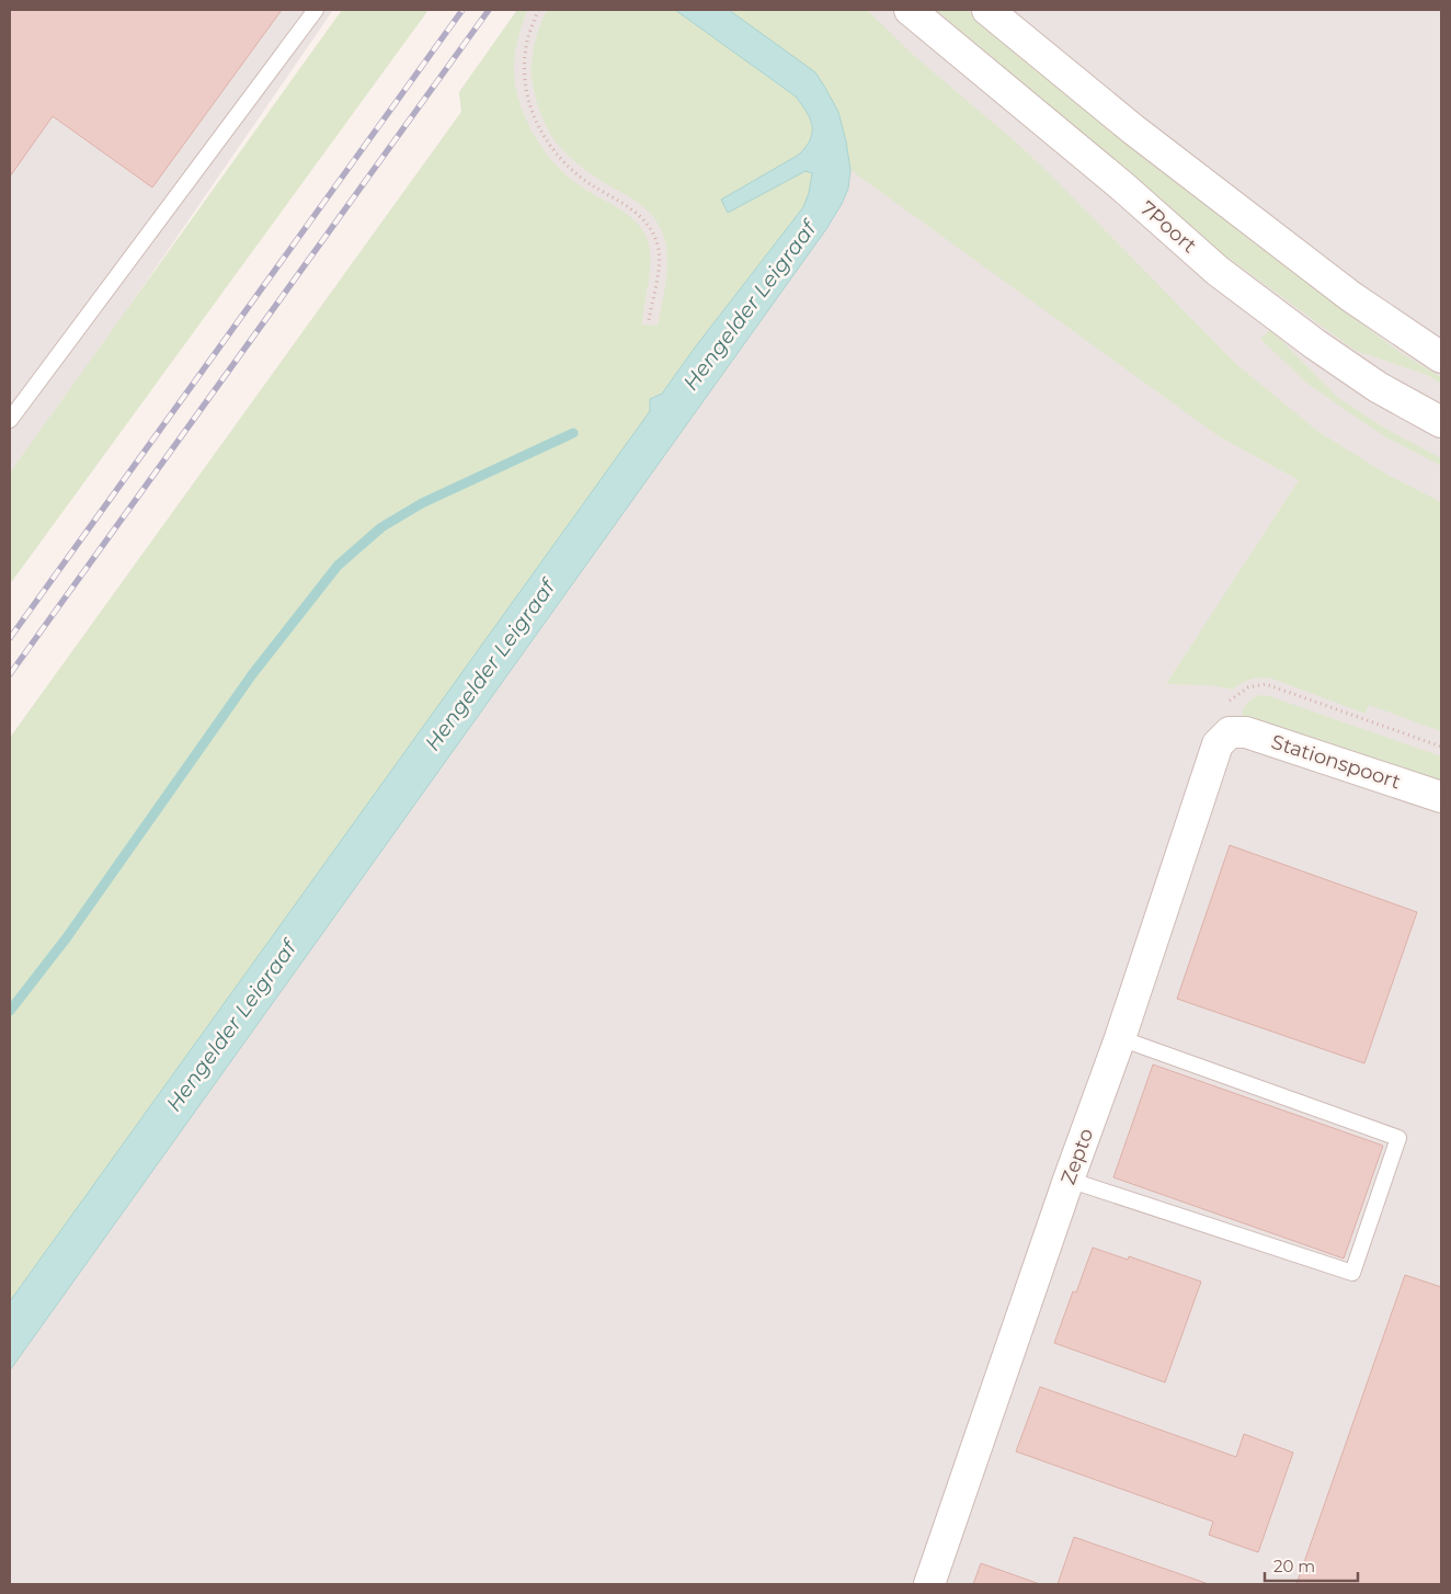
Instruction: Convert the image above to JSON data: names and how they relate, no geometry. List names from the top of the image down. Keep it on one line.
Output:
{"streets":{"street":["7Poort","Stationspoort","Zepto"]},"crossings":[["Stationspoort","Zepto"]],"water":["Hengelder Leigraaf"],"scale_bar":"20 m"}
